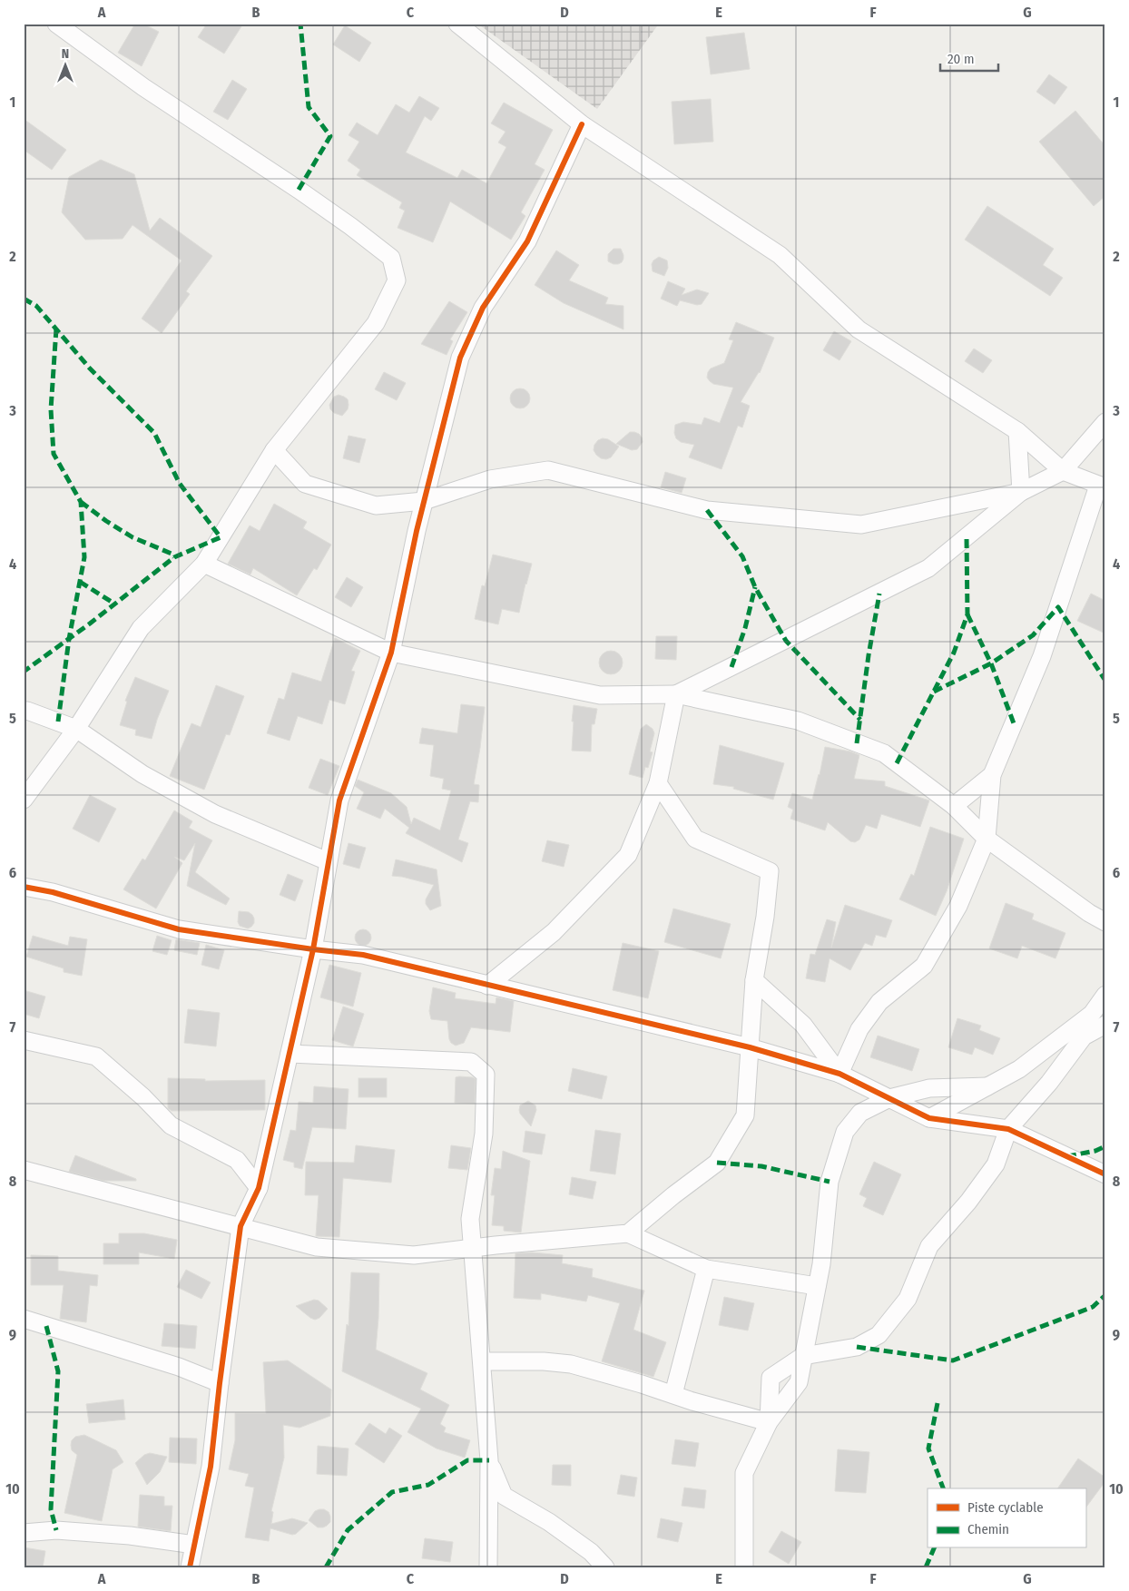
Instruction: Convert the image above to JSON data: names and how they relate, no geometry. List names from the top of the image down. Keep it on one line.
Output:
{"legend":["Piste cyclable","Chemin"],"scale_bar":"20 m","north":"top","grid":{"columns":["A","B","C","D","E","F","G"],"rows":["1","2","3","4","5","6","7","8","9","10"]}}
